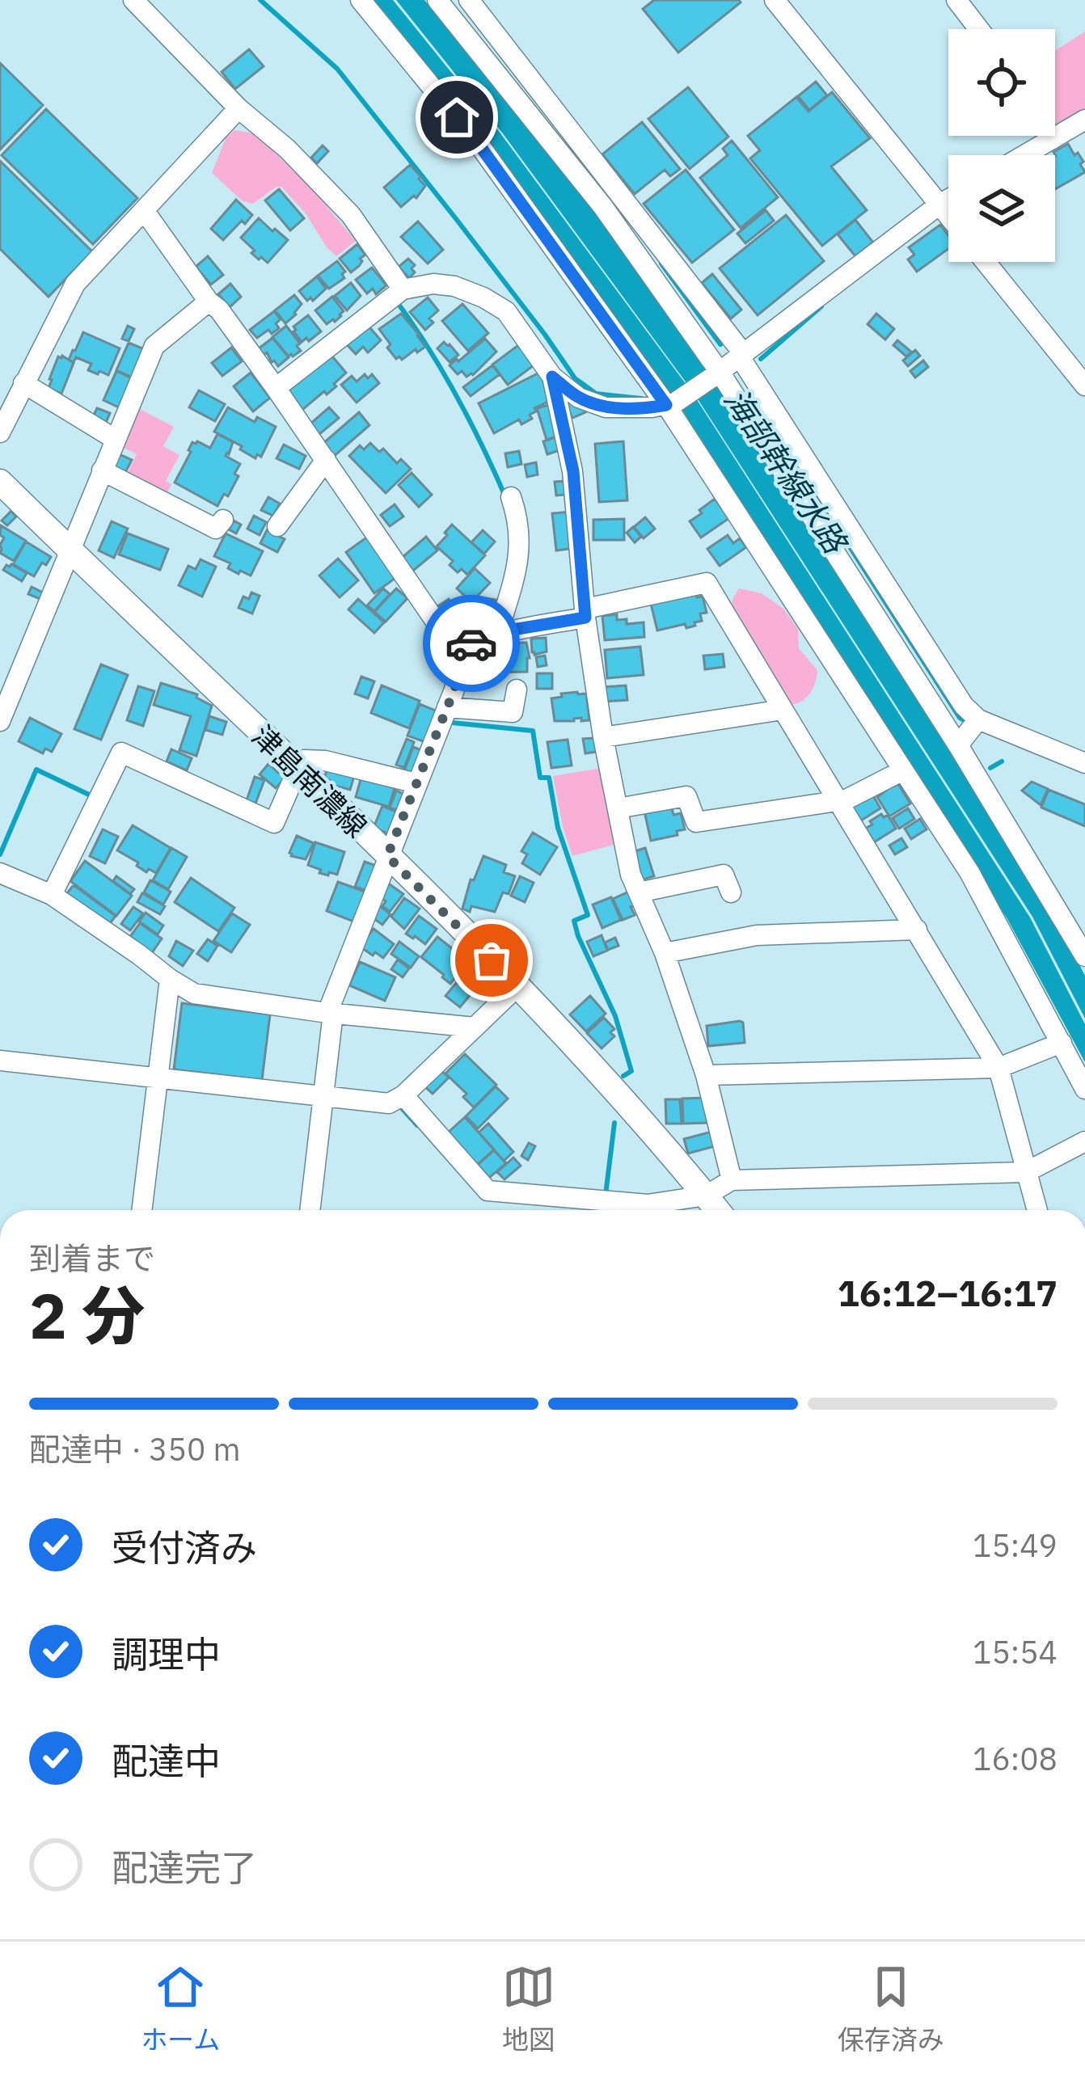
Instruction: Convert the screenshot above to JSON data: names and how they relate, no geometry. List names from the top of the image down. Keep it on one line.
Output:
{"streets":{"main road":["津島南濃線"]},"water":["海部幹線水路"],"page":{"heading":["2 分","到着まで","16:12–16:17"],"bar":"配達中 · 350 m","list":[["受付済み","15:49"],["調理中","15:54"],["配達中","16:08"],"配達完了"],"tabs":["ホーム","地図","保存済み"]}}
